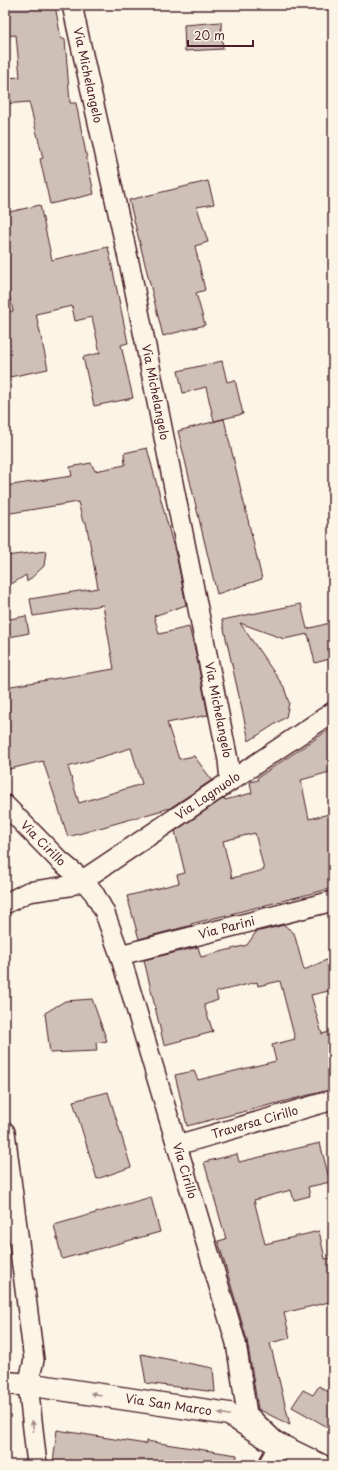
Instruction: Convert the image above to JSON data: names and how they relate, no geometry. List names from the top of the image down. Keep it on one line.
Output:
{"streets":{"main road":["Via San Marco"],"street":["Via Michelangelo","Via Lagnuolo","Via Cirillo","Via Parini","Traversa Cirillo"]},"crossings":[["Via Michelangelo","Via Lagnuolo"],["Via Lagnuolo","Via Cirillo"],["Via Cirillo","Via Parini"],["Via Cirillo","Traversa Cirillo"],["Via Cirillo","Via San Marco"]],"one_way":["Via San Marco"],"scale_bar":"20 m"}
